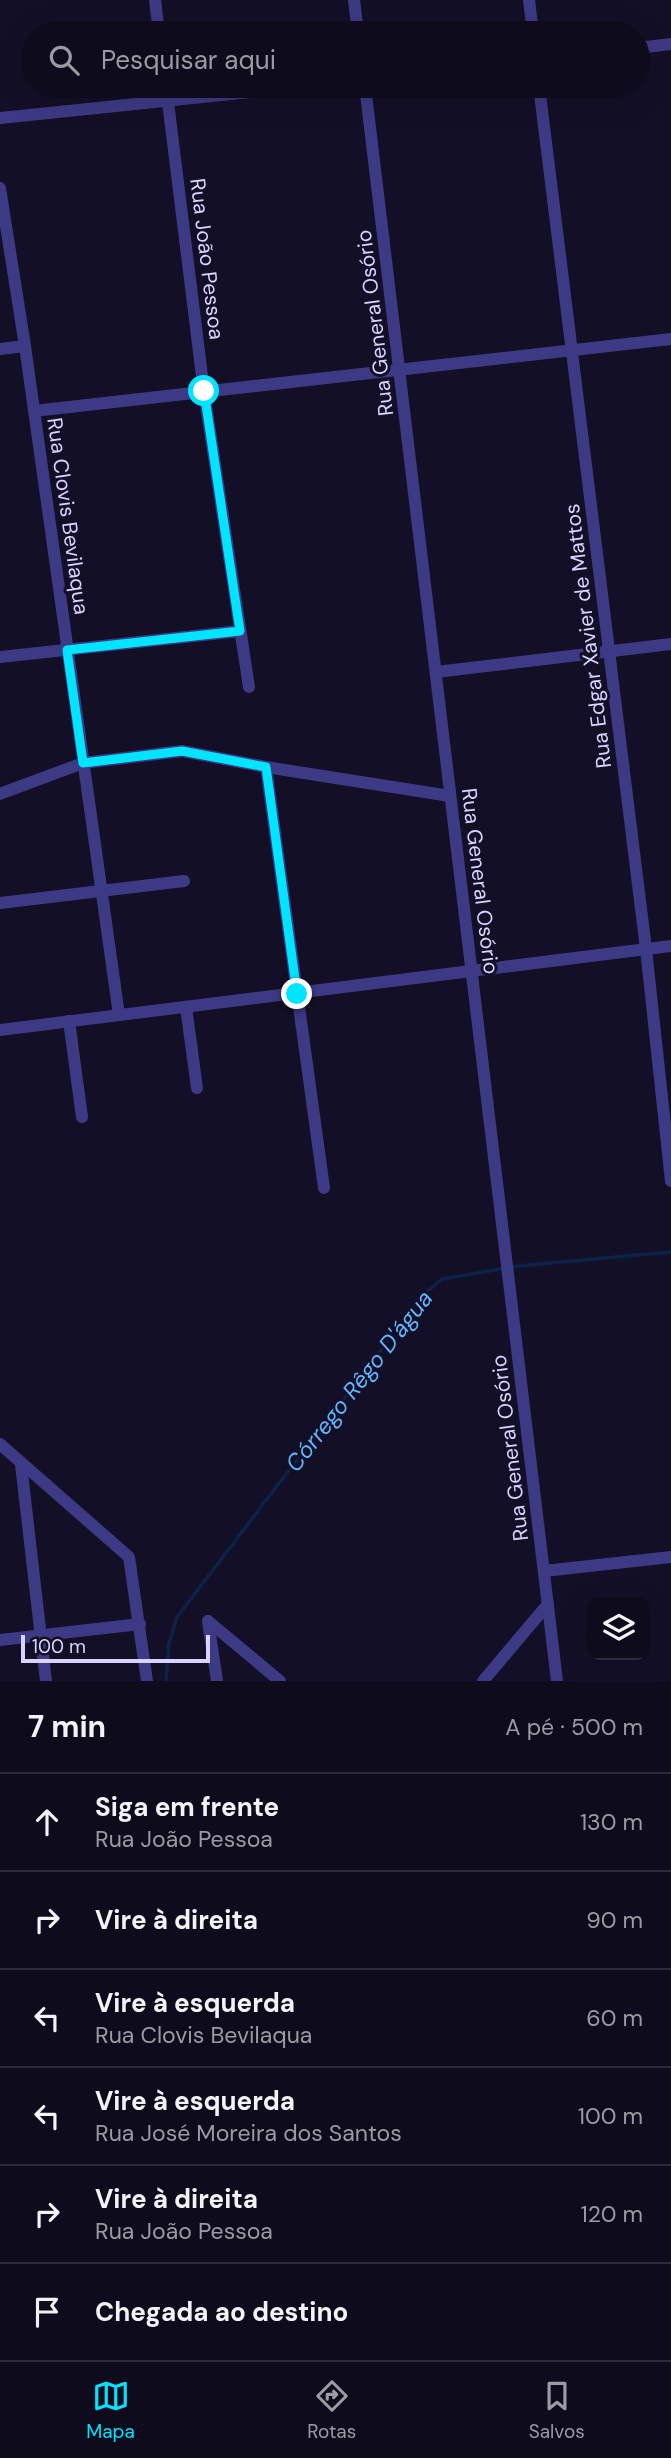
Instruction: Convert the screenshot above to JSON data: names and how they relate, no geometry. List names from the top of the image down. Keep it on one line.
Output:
{"streets":{"street":["Rua João Pessoa","Rua General Osório","Rua Clovis Bevilaqua","Rua Edgar Xavier de Mattos"]},"water":["Córrego Rêgo D'água"],"scale_bar":"100 m","page":{"search":"Pesquisar aqui","scale":"100 m","heading":["7 min","A pé · 500 m"],"list":[["Siga em frente","Rua João Pessoa","130 m"],["Vire à direita","90 m"],["Vire à esquerda","Rua Clovis Bevilaqua","60 m"],["Vire à esquerda","Rua José Moreira dos Santos","100 m"],["Vire à direita","Rua João Pessoa","120 m"],"Chegada ao destino"],"nav":["Mapa","Rotas","Salvos"]}}
